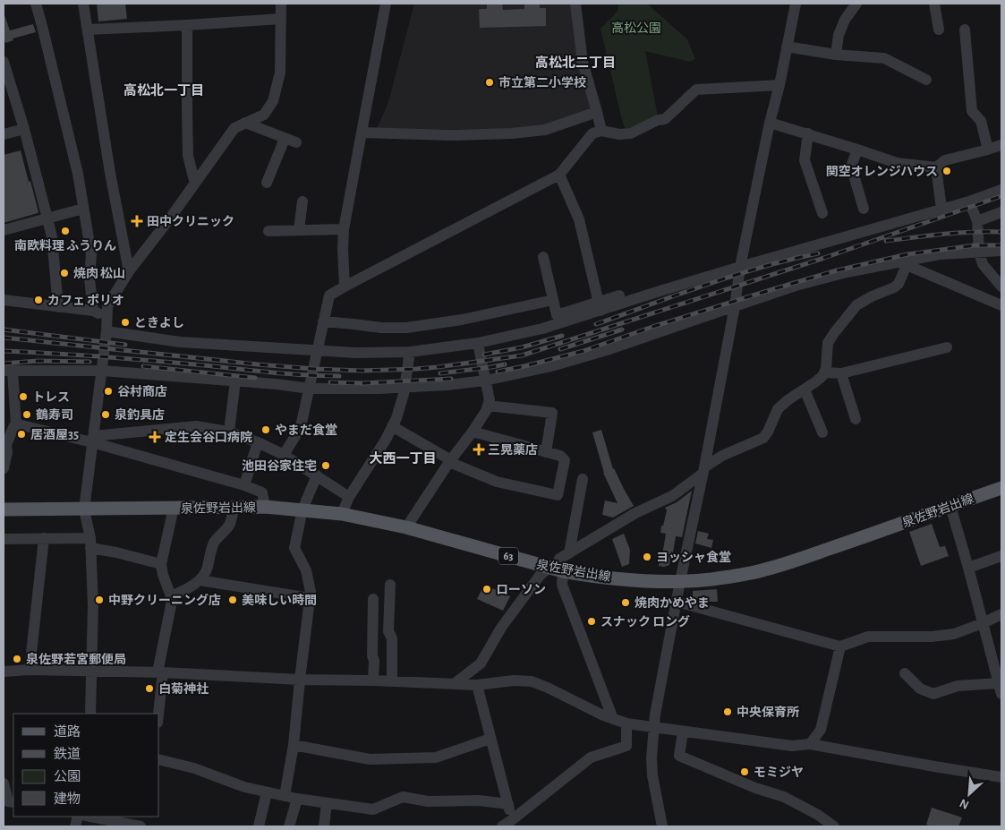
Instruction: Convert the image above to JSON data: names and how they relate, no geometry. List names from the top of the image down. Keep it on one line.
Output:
{"streets":{"main road":["泉佐野岩出線","63"]},"districts":["高松北二丁目","高松北一丁目","大西一丁目"],"parks":["高松公園"],"places":{"other":["市立第二小学校","関空オレンジハウス","南欧料理 ふうりん","焼肉 松山","カフェ ポリオ","ときよし","谷村商店","トレス","鶴寿司","泉釣具店","やまだ食堂","居酒屋35","池田谷家住宅","ヨッシャ食堂","ローソン","中野クリーニング店","美味しい時間","焼肉かめやま","スナック ロング","泉佐野若宮郵便局","白菊神社","中央保育所","モミジヤ"],"health":["田中クリニック","定生会谷口病院","三晃薬店"]},"legend":["道路","鉄道","公園","建物"],"north":"bottom left"}
